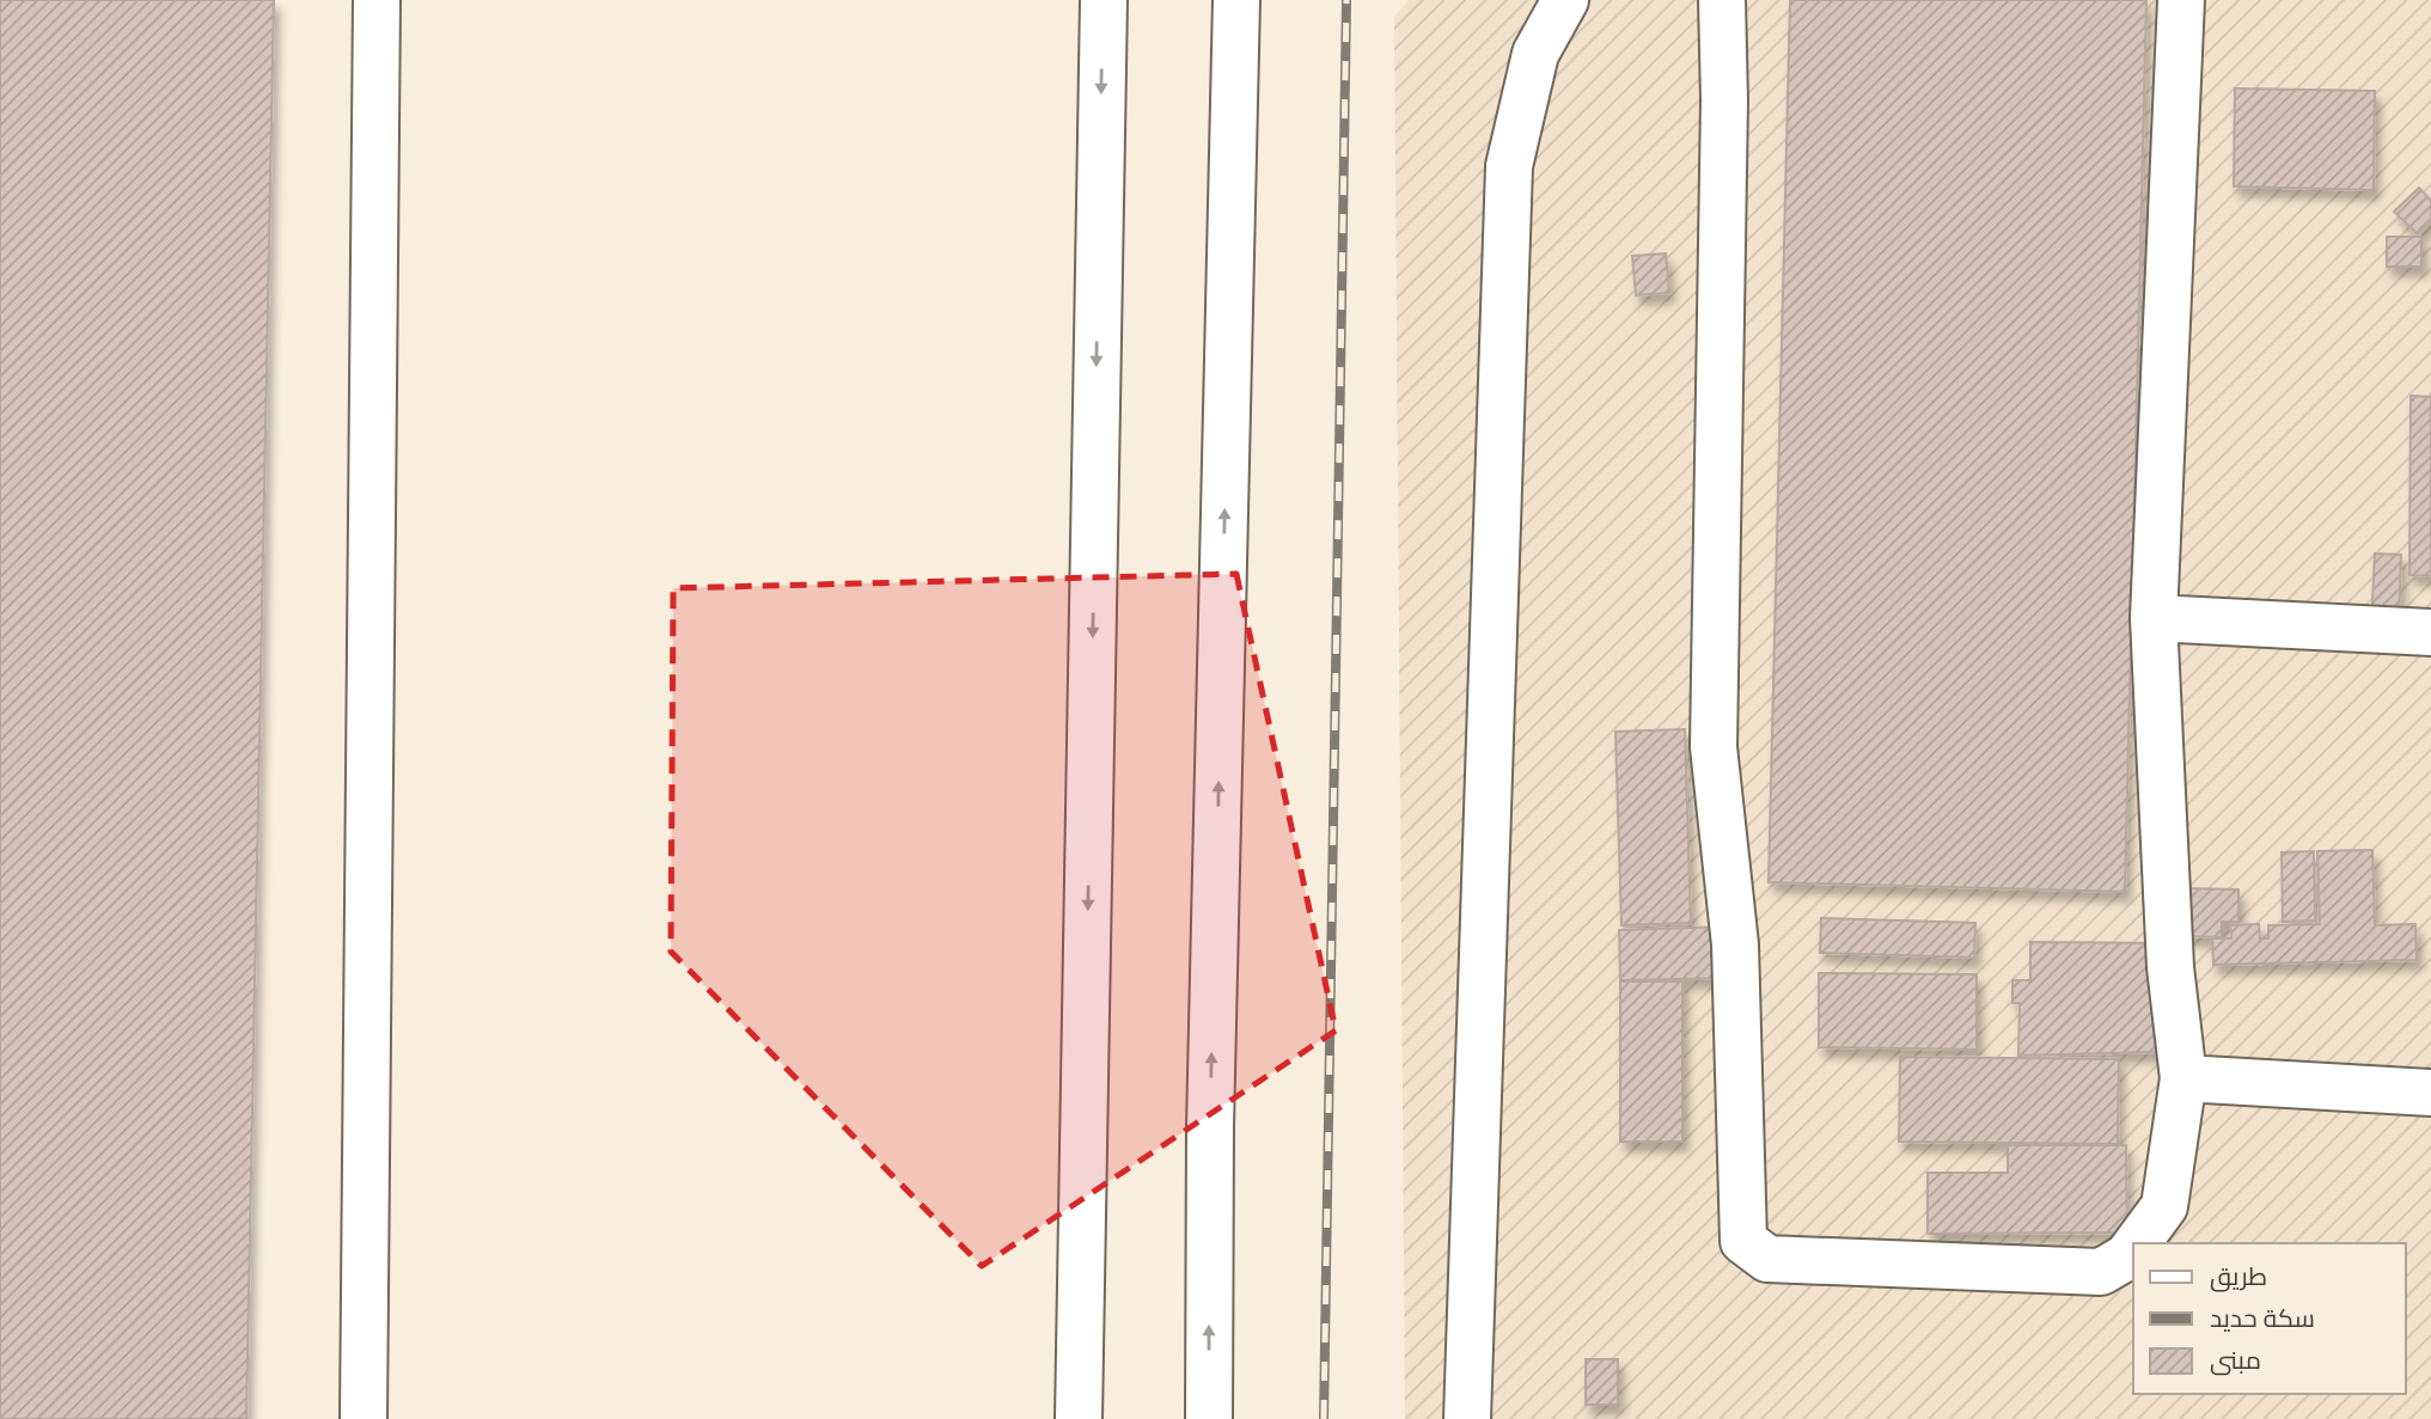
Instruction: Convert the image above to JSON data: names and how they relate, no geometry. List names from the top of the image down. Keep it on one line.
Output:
{"legend":["طريق","سكة حديد","مبنى"]}
